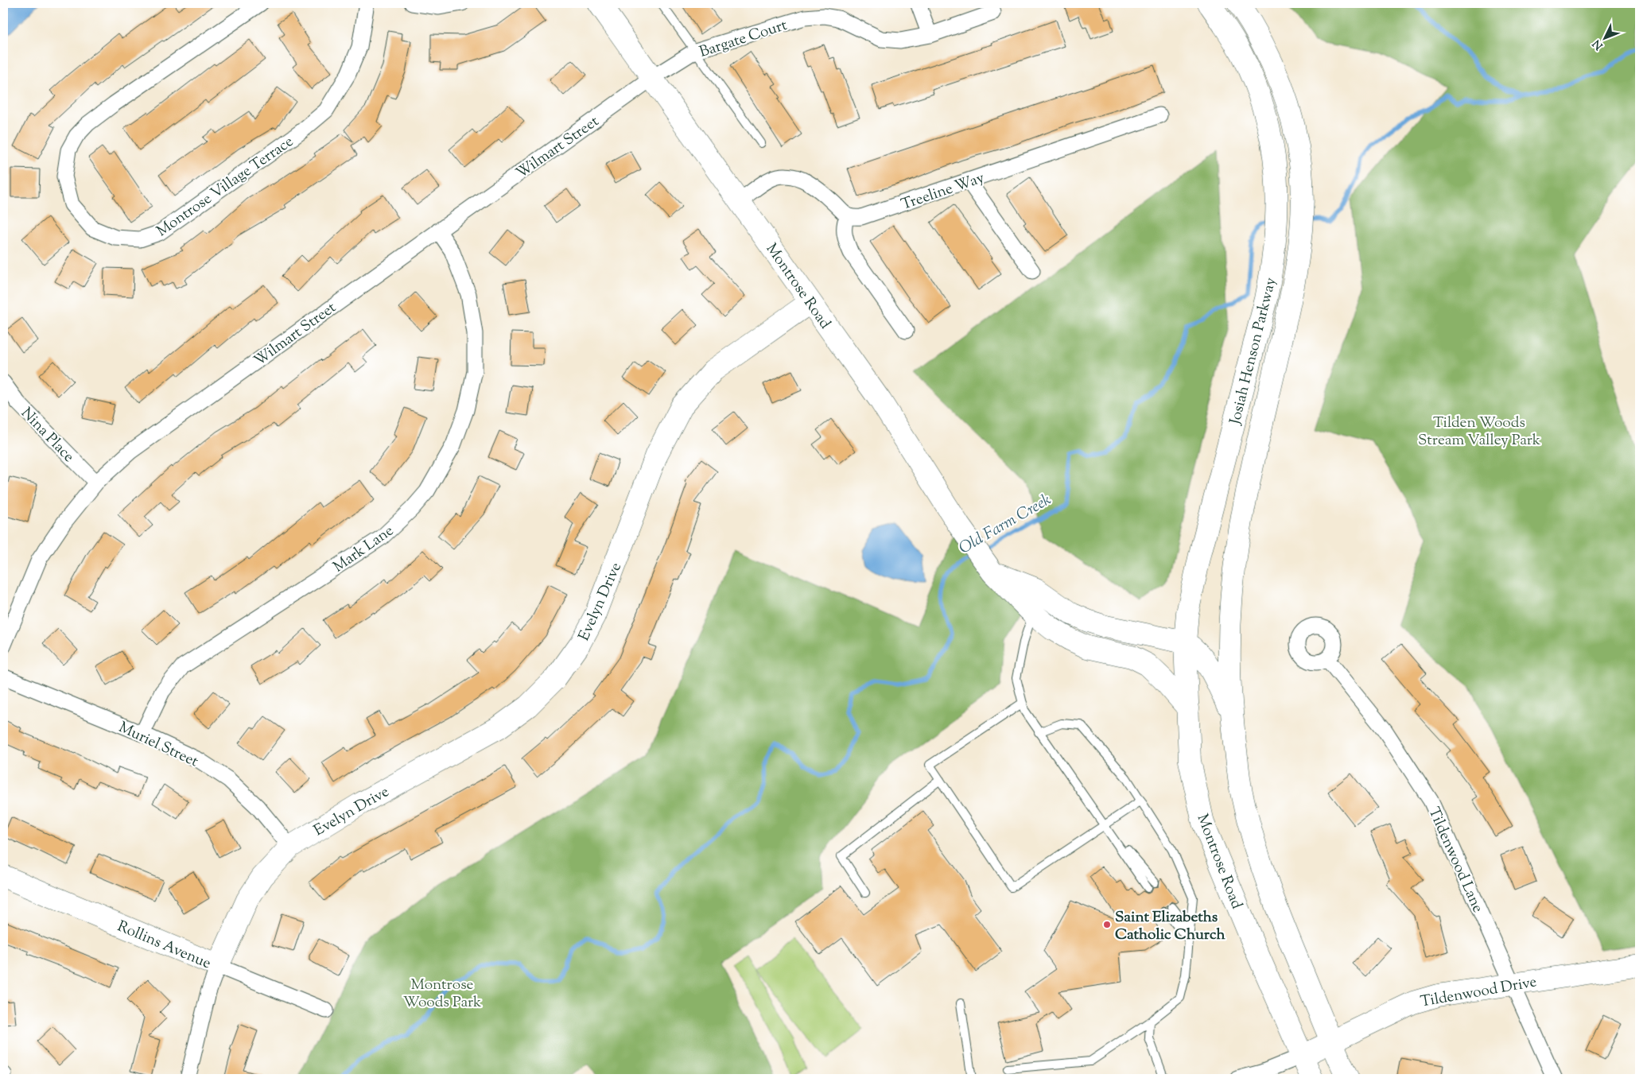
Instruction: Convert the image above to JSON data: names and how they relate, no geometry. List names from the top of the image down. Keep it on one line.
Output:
{"streets":{"street":["Bargate Court","Wilmart Street","Montrose Village Terrace","Treeline Way","Montrose Road","Josiah Henson Parkway","Nina Place","Mark Lane","Evelyn Drive","Muriel Street","Tildenwood Lane","Rollins Avenue","Tildenwood Drive"]},"crossings":[["Bargate Court","Wilmart Street"],["Bargate Court","Montrose Road"],["Wilmart Street","Montrose Road"],["Wilmart Street","Nina Place"],["Wilmart Street","Mark Lane"],["Montrose Road","Josiah Henson Parkway"],["Montrose Road","Evelyn Drive"],["Montrose Road","Tildenwood Drive"],["Mark Lane","Muriel Street"],["Evelyn Drive","Muriel Street"],["Evelyn Drive","Rollins Avenue"],["Tildenwood Lane","Tildenwood Drive"]],"water":["Old Farm Creek"],"parks":["Tilden Woods Stream Valley Park","Montrose Woods Park"],"places":["Saint Elizabeths Catholic Church"],"north":"bottom left"}
